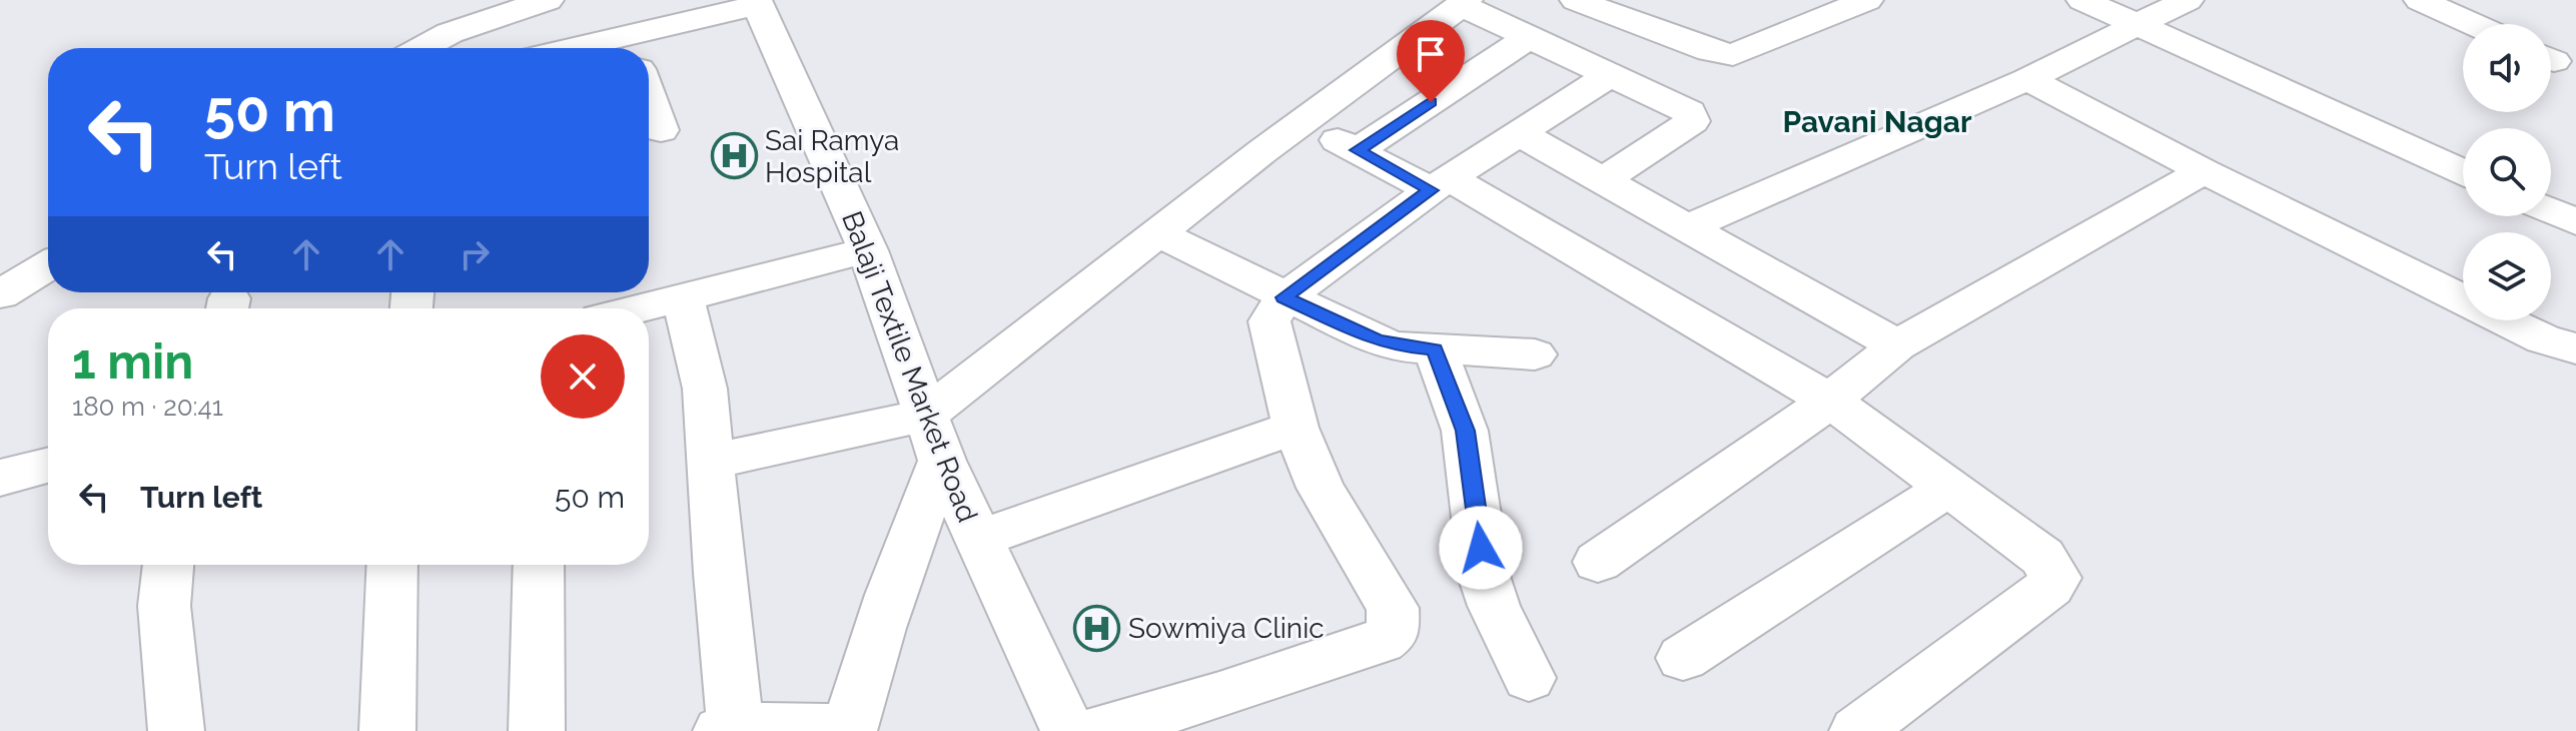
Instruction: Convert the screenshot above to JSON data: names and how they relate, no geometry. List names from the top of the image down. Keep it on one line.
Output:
{"streets":{"street":["Balaji Textile Market Road"]},"districts":["Pavani Nagar"],"places":{"hospital":["Sai Ramya Hospital","Sowmiya Clinic"]},"page":{"turn":["50 m","Turn left"],"heading":["1 min","180 m · 20:41"],"list":[{"name":"Turn left","value":"50 m"}]}}
